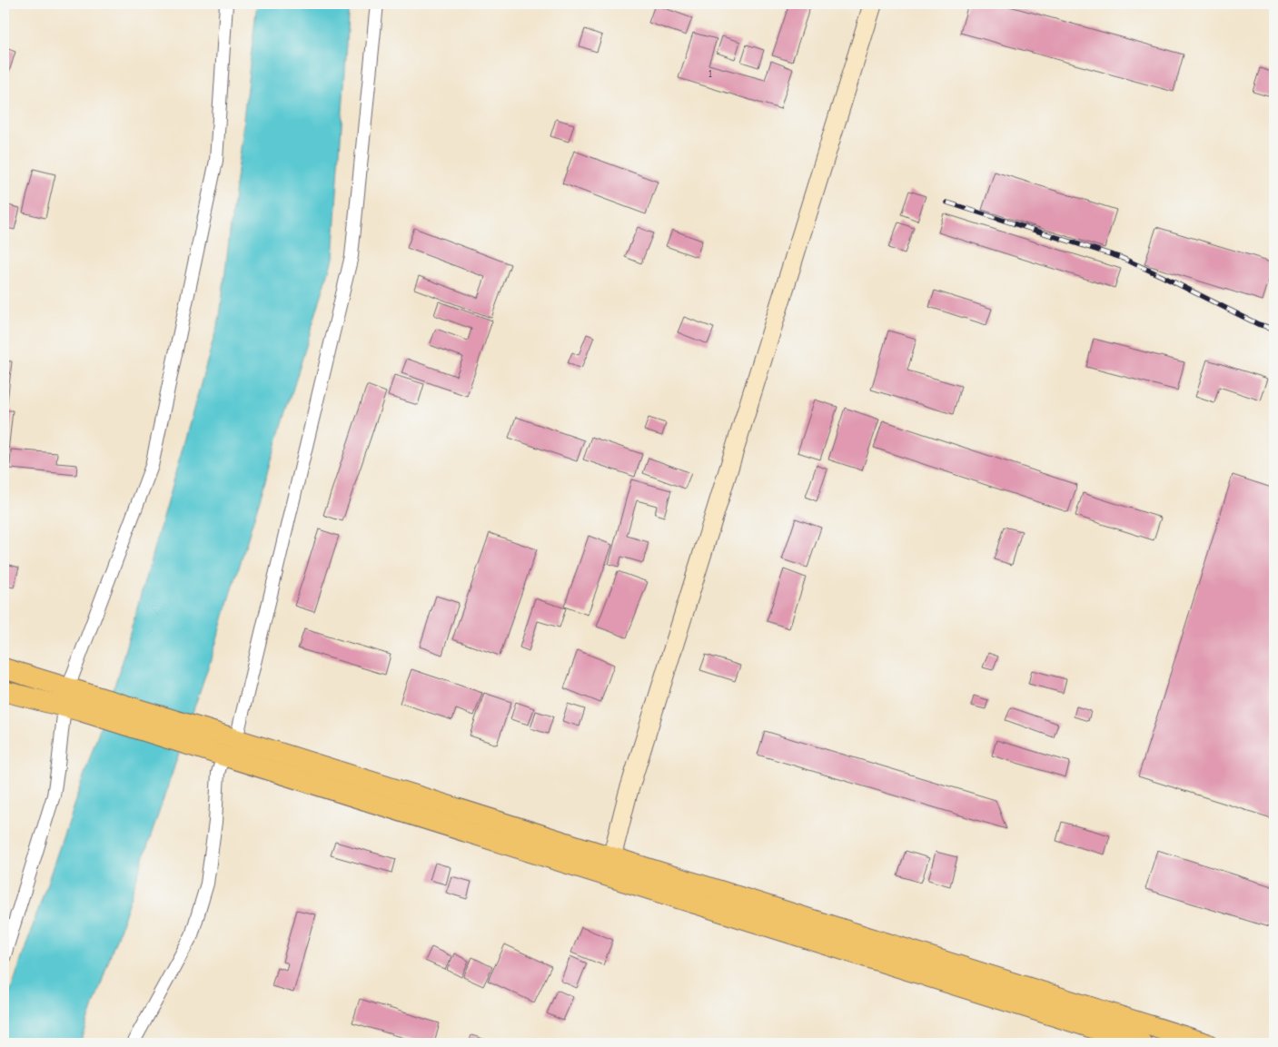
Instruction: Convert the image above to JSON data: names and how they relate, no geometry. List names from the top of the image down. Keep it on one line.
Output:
{"house_numbers":["1"]}
